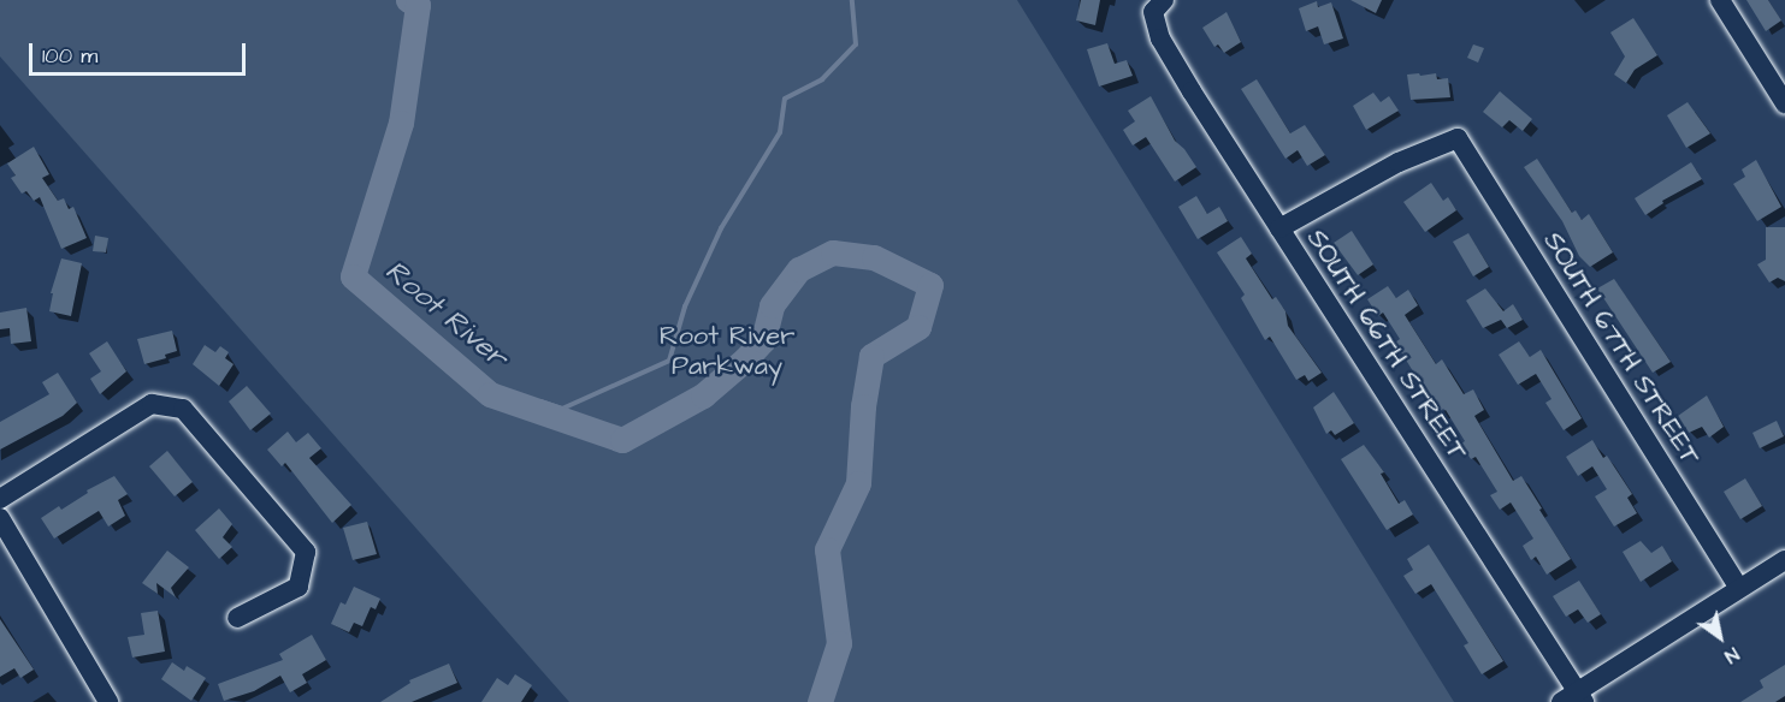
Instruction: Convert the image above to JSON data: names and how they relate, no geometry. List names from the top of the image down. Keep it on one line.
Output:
{"streets":{"street":["SOUTH 66TH STREET","SOUTH 67TH STREET"]},"crossings":[["SOUTH 66TH STREET","SOUTH 67TH STREET"]],"water":["Root River"],"parks":["Root River Parkway"],"scale_bar":"100 m","north":"bottom right"}
